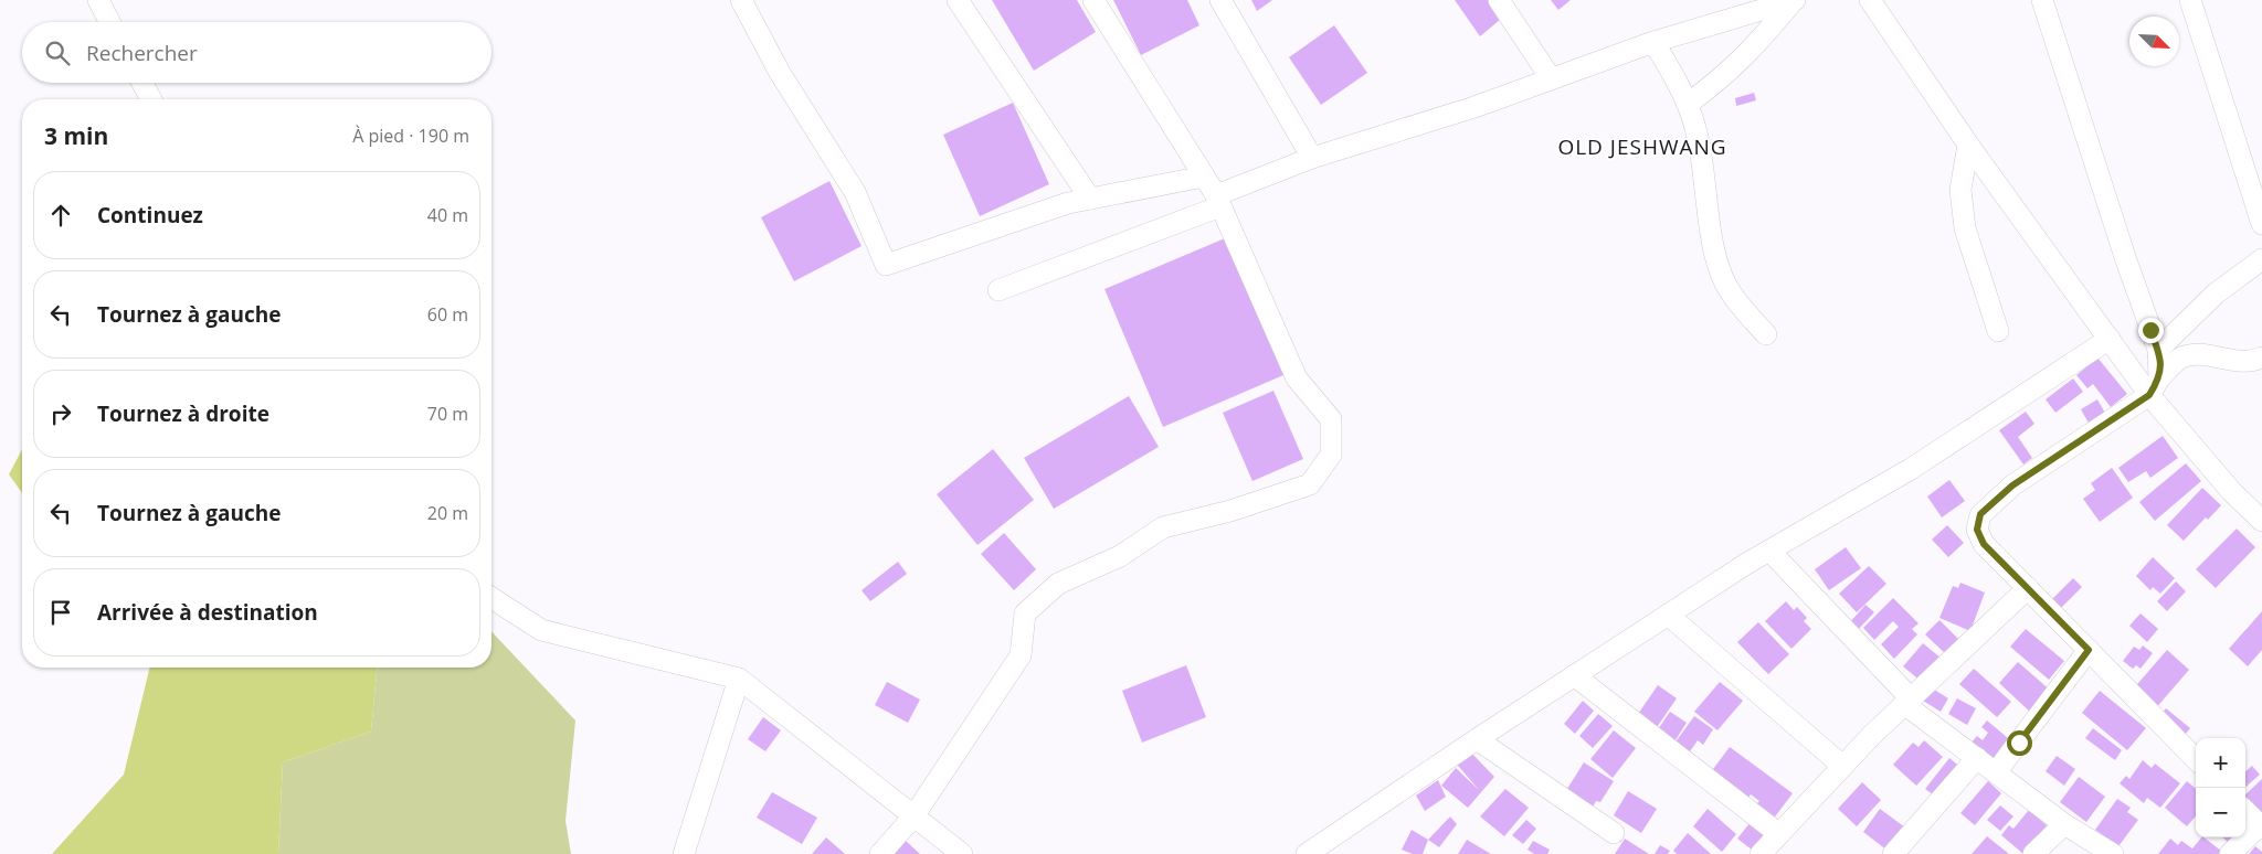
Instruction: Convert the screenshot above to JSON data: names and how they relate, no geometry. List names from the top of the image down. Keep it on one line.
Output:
{"districts":["OLD JESHWANG"],"north":"bottom right","page":{"search":"Rechercher","heading":["3 min","À pied · 190 m"],"list":[["Continuez","40 m"],["Tournez à gauche","60 m"],["Tournez à droite","70 m"],["Tournez à gauche","20 m"],"Arrivée à destination"],"map_buttons":["+","−"]}}
